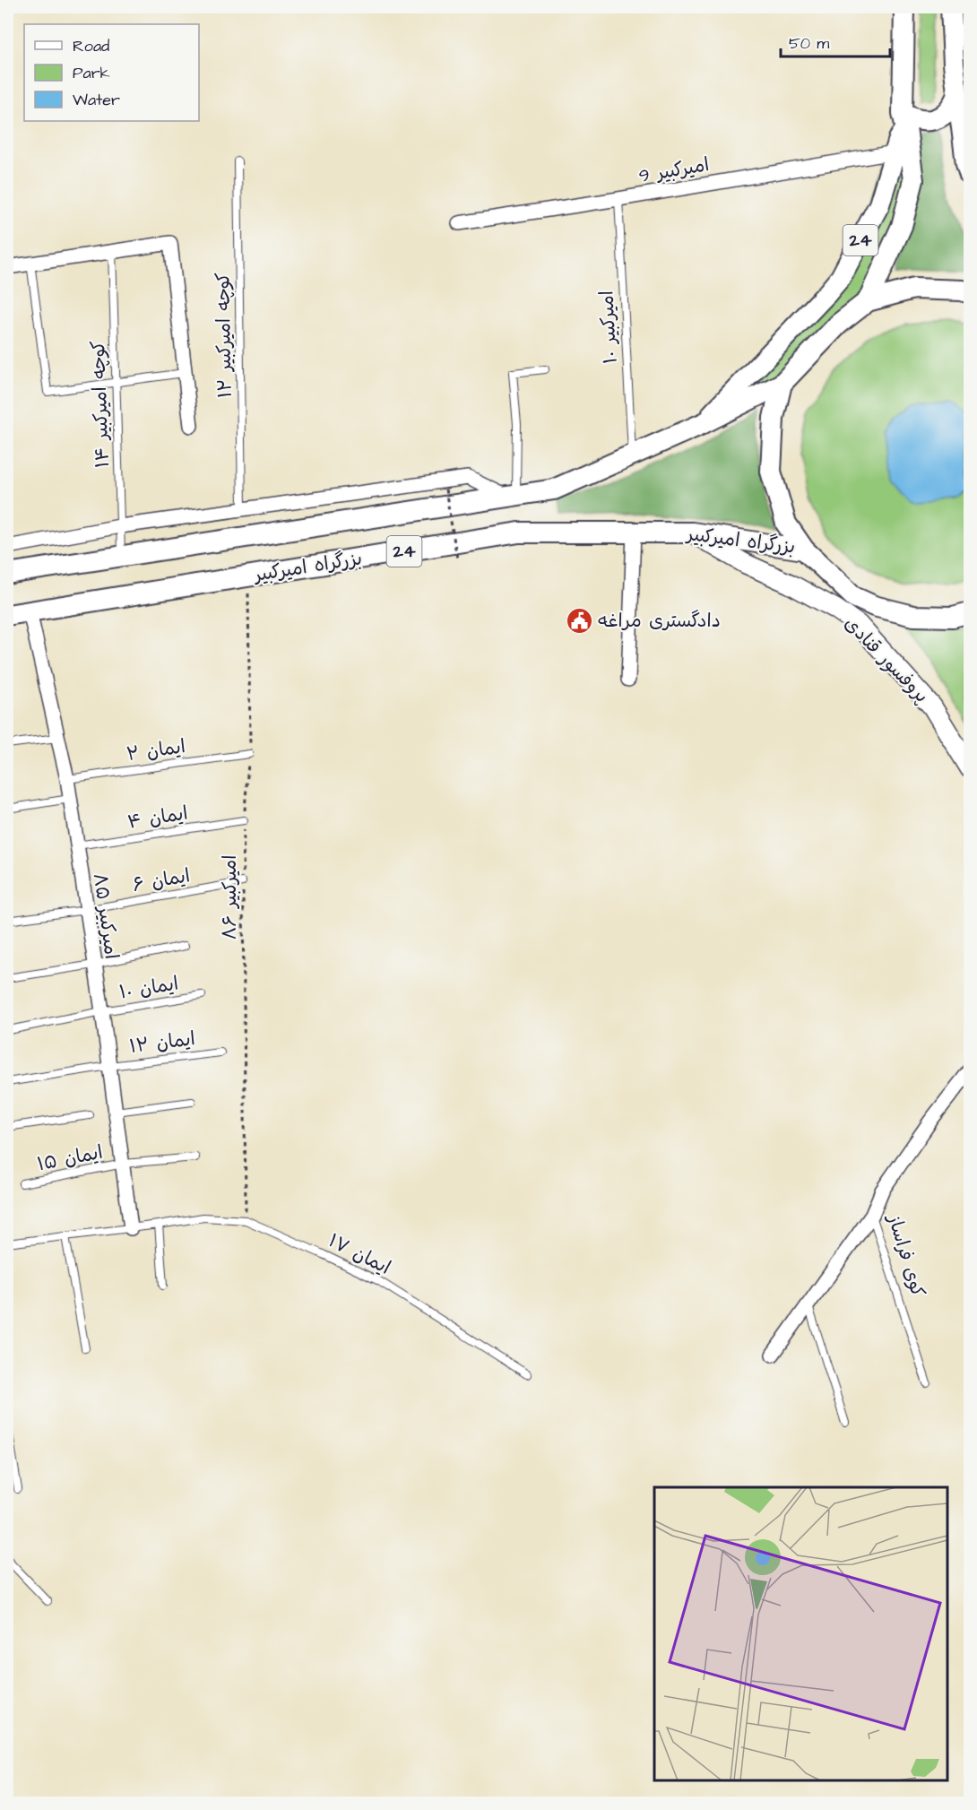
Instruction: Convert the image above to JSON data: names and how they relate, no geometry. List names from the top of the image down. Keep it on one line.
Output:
{"streets":{"main road":["24","بزرگراه امیرکبیر","پروفسور قنادی"],"street":["امیرکبیر 9","امیرکبیر ۸۵","کوی فراساز"],"lane":["امیرکبیر ۱۰","کوچه امیرکبیر ۱۲","کوچه امیرکبیر ۱۴","ایمان ۲","ایمان ۴","ایمان ۶","ایمان ۱۰","ایمان ۱۲","ایمان ۱۵","ایمان ۱۷"],"path":["امیرکبیر ۸۶"]},"crossings":[["امیرکبیر 9","24"],["امیرکبیر 9","امیرکبیر ۱۰"],["24","بزرگراه امیرکبیر"],["امیرکبیر ۱۰","بزرگراه امیرکبیر"],["کوچه امیرکبیر ۱۴","بزرگراه امیرکبیر"],["بزرگراه امیرکبیر","پروفسور قنادی"],["بزرگراه امیرکبیر","امیرکبیر ۸۶"],["بزرگراه امیرکبیر","امیرکبیر ۸۵"],["ایمان ۲","امیرکبیر ۸۶"],["ایمان ۲","امیرکبیر ۸۵"],["ایمان ۴","امیرکبیر ۸۶"],["ایمان ۴","امیرکبیر ۸۵"],["ایمان ۶","امیرکبیر ۸۶"],["ایمان ۶","امیرکبیر ۸۵"],["امیرکبیر ۸۶","ایمان ۱۷"],["امیرکبیر ۸۵","ایمان ۱۰"],["امیرکبیر ۸۵","ایمان ۱۲"],["امیرکبیر ۸۵","ایمان ۱۵"],["امیرکبیر ۸۵","ایمان ۱۷"]],"places":{"public building":["دادگستری مراغه"]},"legend":["Road","Park","Water"],"scale_bar":"50 m"}
